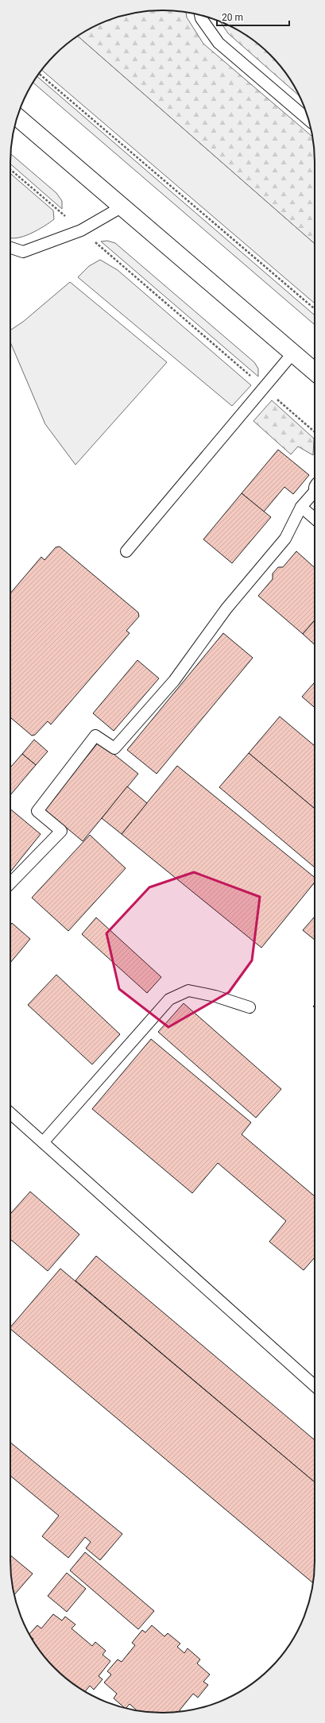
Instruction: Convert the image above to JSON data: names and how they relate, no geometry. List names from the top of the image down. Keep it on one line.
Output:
{"scale_bar":"20 m"}
